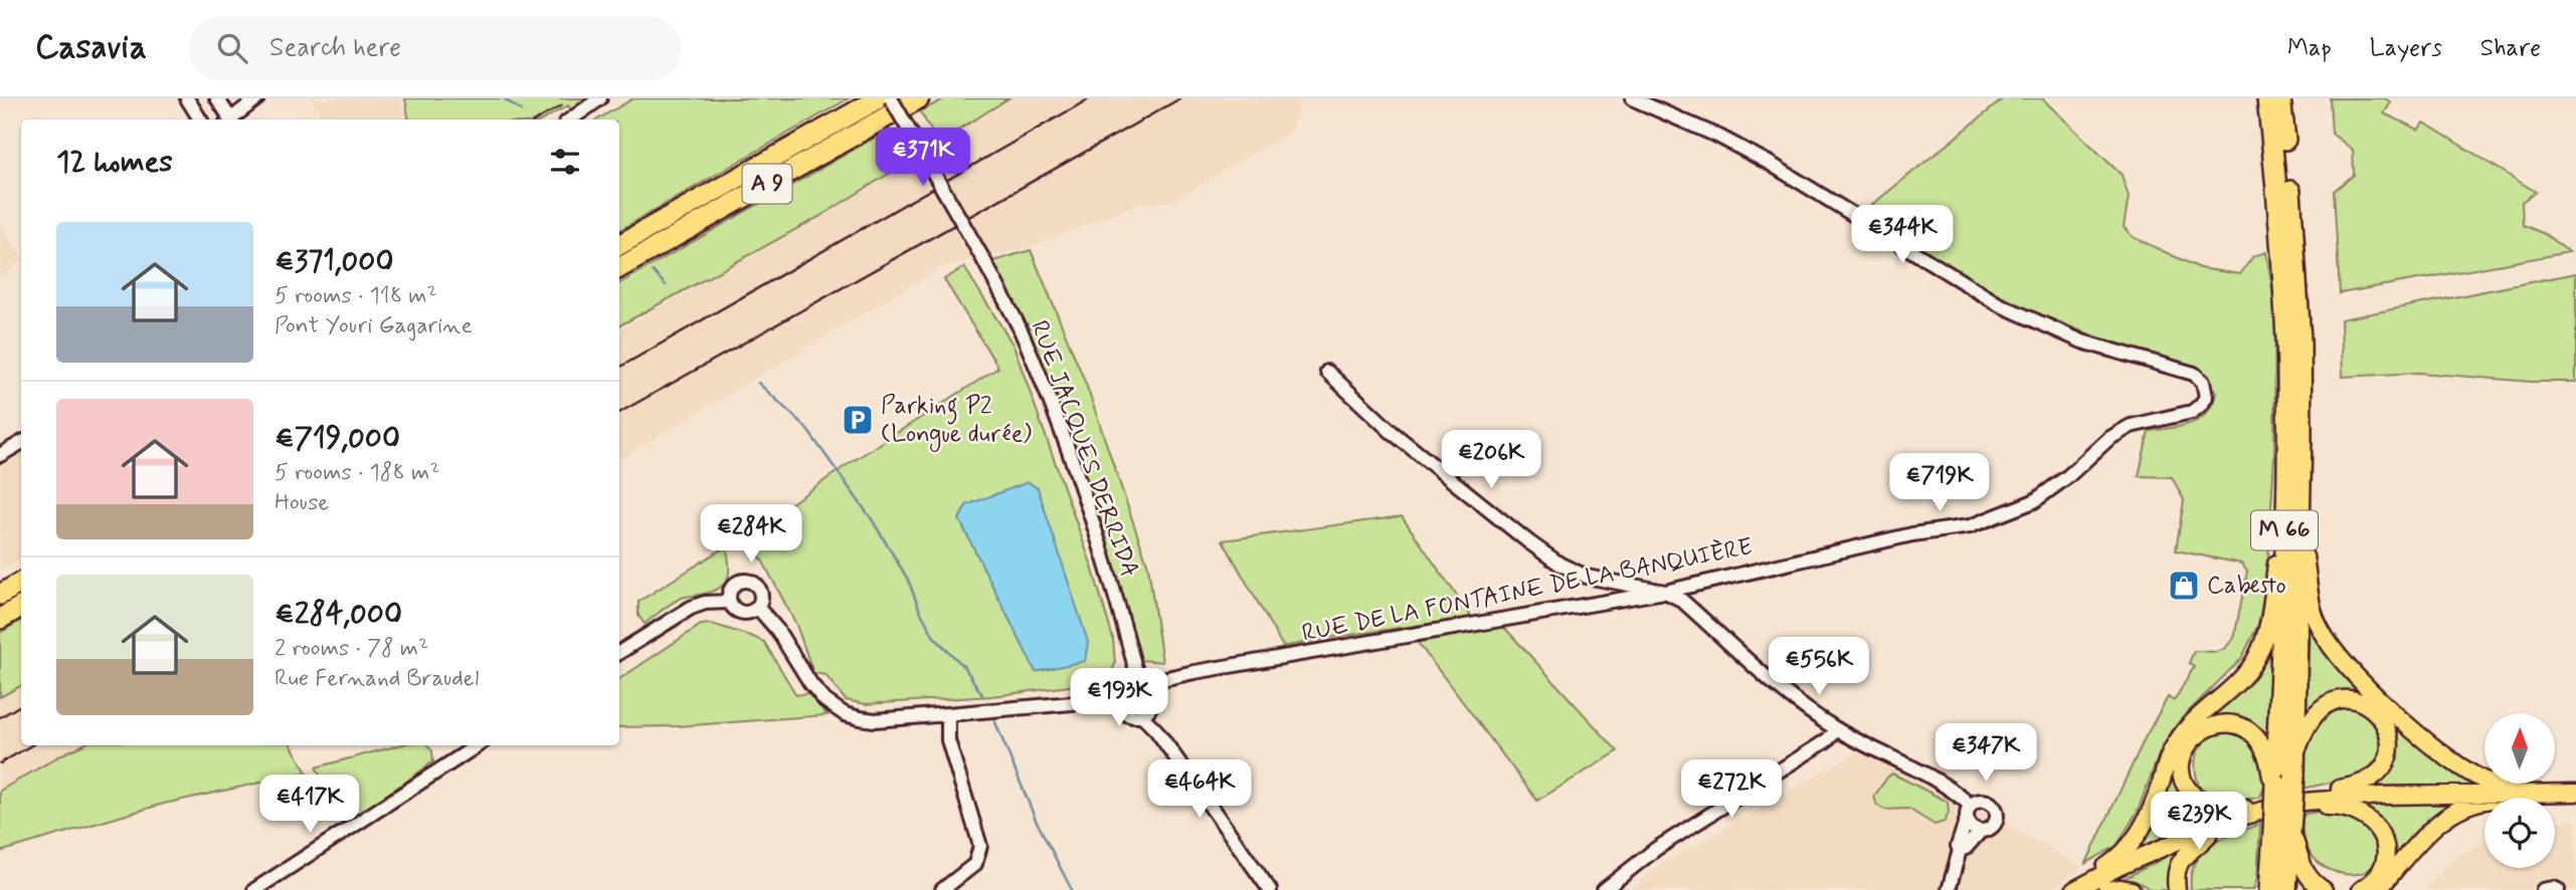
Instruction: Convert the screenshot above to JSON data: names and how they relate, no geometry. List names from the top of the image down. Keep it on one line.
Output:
{"streets":{"highway":["A 9","M 66"],"street":["RUE JACQUES DERRIDA","RUE DE LA FONTAINE DE LA BANQUIÈRE"]},"places":{"parking":["Parking P2 (Longue durée)"],"shop":["Cabesto"]},"north":"top","page":{"header":"Casavia","search":"Search here","nav":["Map","Layers","Share"],"heading":"12 homes","price":["€371K","€344K","€206K","€719K","€284K","€556K","€193K","€347K","€464K","€272K","€417K","€239K"],"list":[{"name":"€371,000","note":"5 rooms · 118 m² · Pont Youri Gagarine"},{"name":"€719,000","note":"5 rooms · 188 m² · House"},{"name":"€284,000","note":"2 rooms · 78 m² · Rue Fernand Braudel"}]}}
